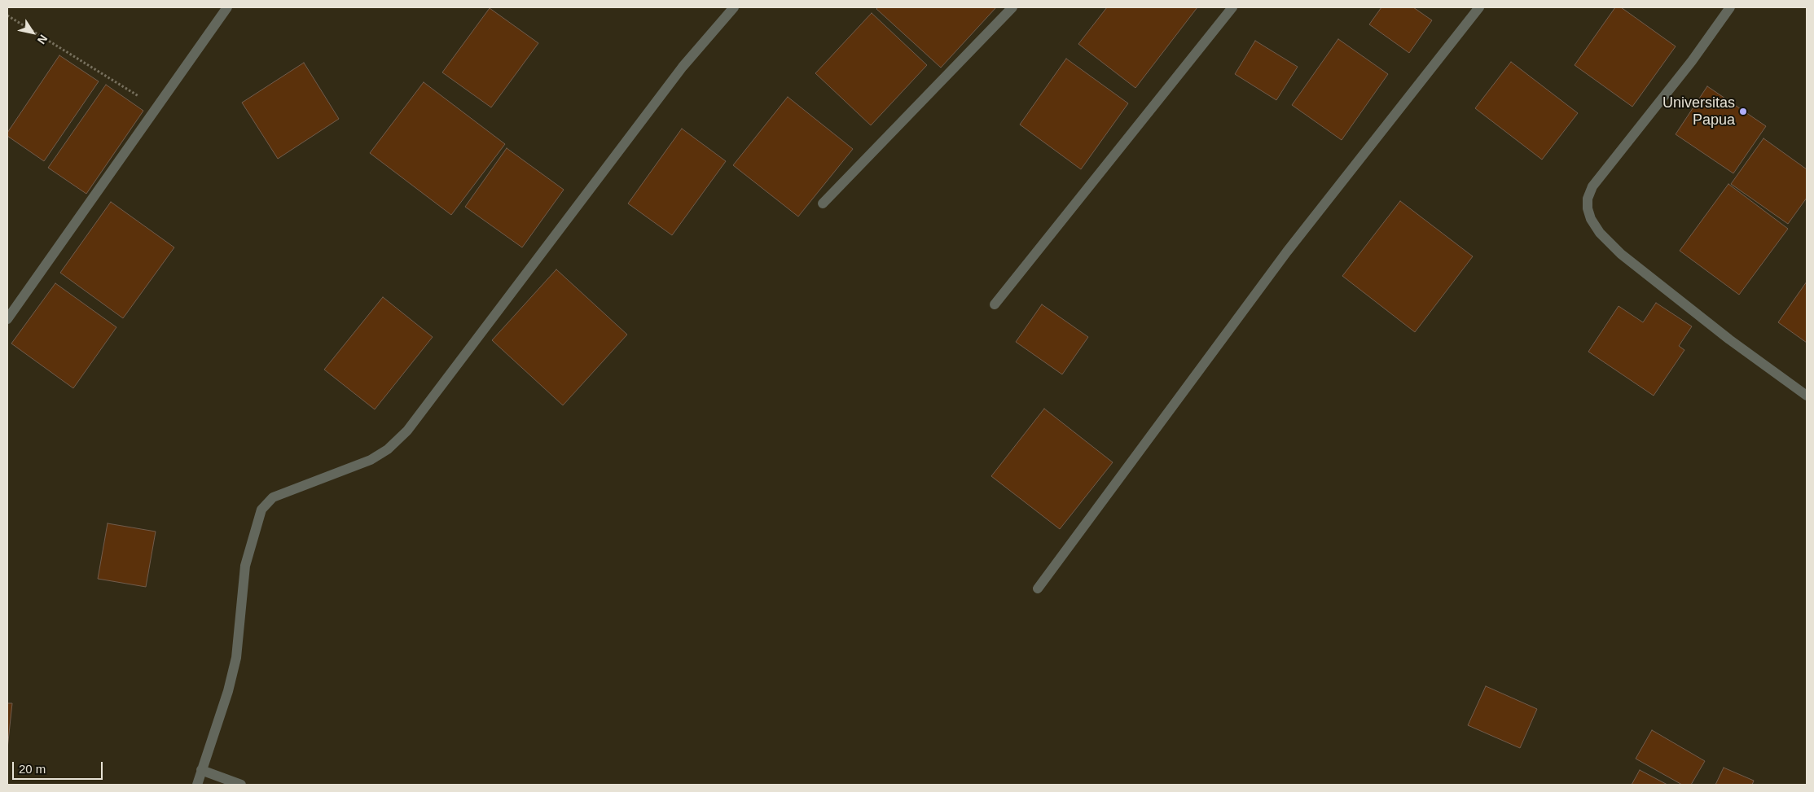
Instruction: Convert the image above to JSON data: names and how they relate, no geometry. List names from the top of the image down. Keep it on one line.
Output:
{"places":["Universitas Papua"],"scale_bar":"20 m","north":"bottom right"}
